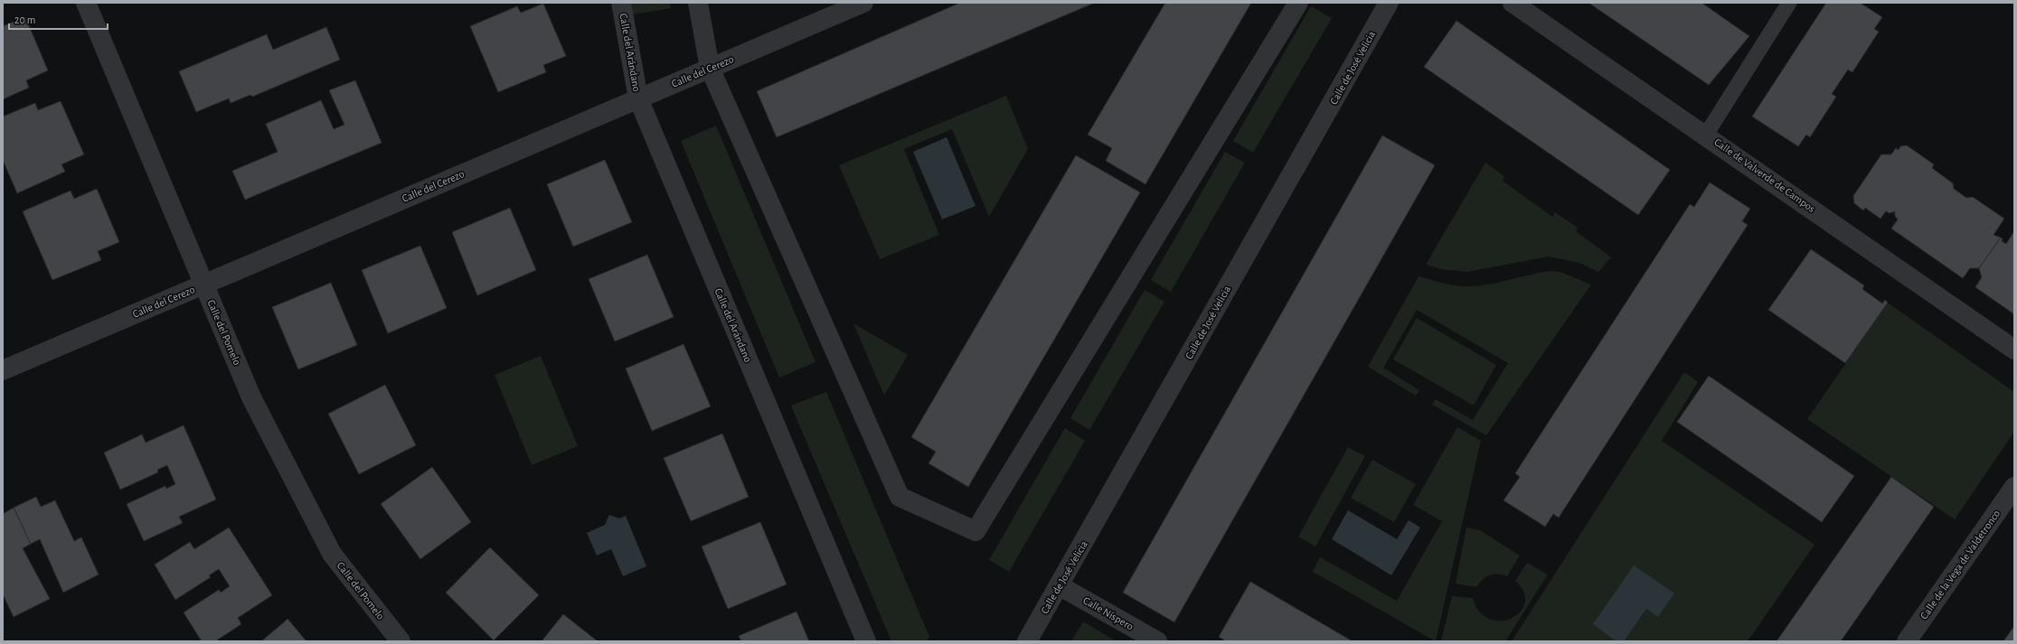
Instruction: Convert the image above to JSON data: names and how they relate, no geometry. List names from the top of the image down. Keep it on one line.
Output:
{"streets":{"street":["Calle del Arándano","Calle de José Velicia","Calle del Cerezo","Calle de Valverde de Campos","Calle del Pomelo","Calle de la Vega de Valdetronco","Calle Níspero"]},"crossings":[["Calle del Arándano","Calle del Cerezo"],["Calle de José Velicia","Calle Níspero"],["Calle del Cerezo","Calle del Pomelo"]],"scale_bar":"20 m"}
